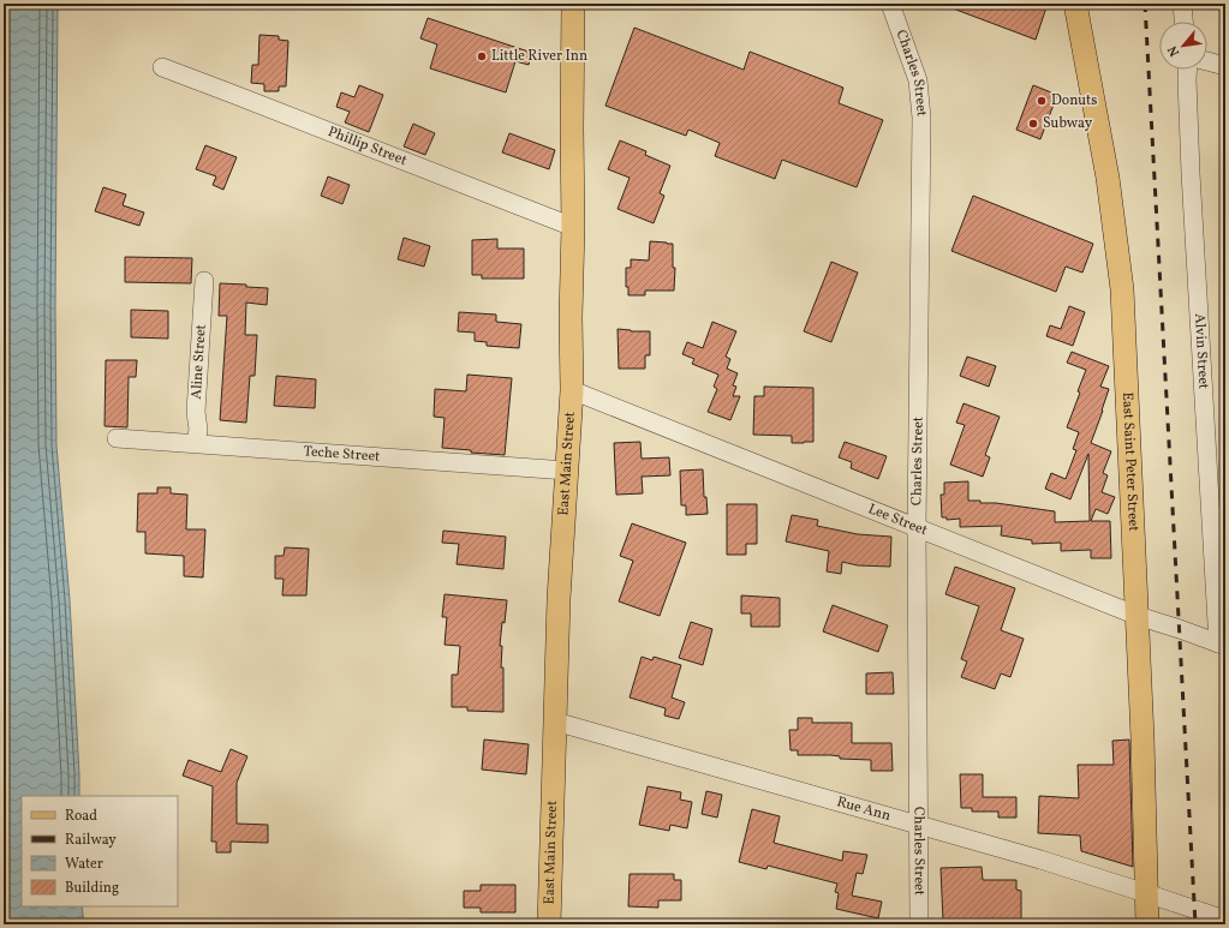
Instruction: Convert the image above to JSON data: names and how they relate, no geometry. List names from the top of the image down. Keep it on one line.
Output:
{"streets":{"main road":["East Saint Peter Street","East Main Street"],"street":["Charles Street","Phillip Street","Alvin Street","Aline Street","Teche Street","Lee Street","Rue Ann"]},"crossings":[["Charles Street","Lee Street"],["Charles Street","Rue Ann"],["Phillip Street","East Main Street"],["Alvin Street","Lee Street"],["Aline Street","Teche Street"],["Teche Street","East Main Street"],["East Saint Peter Street","Lee Street"],["East Saint Peter Street","Rue Ann"],["East Main Street","Lee Street"],["East Main Street","Rue Ann"]],"places":["Little River Inn","Donuts","Subway"],"legend":["Road","Railway","Water","Building"],"north":"bottom left"}
